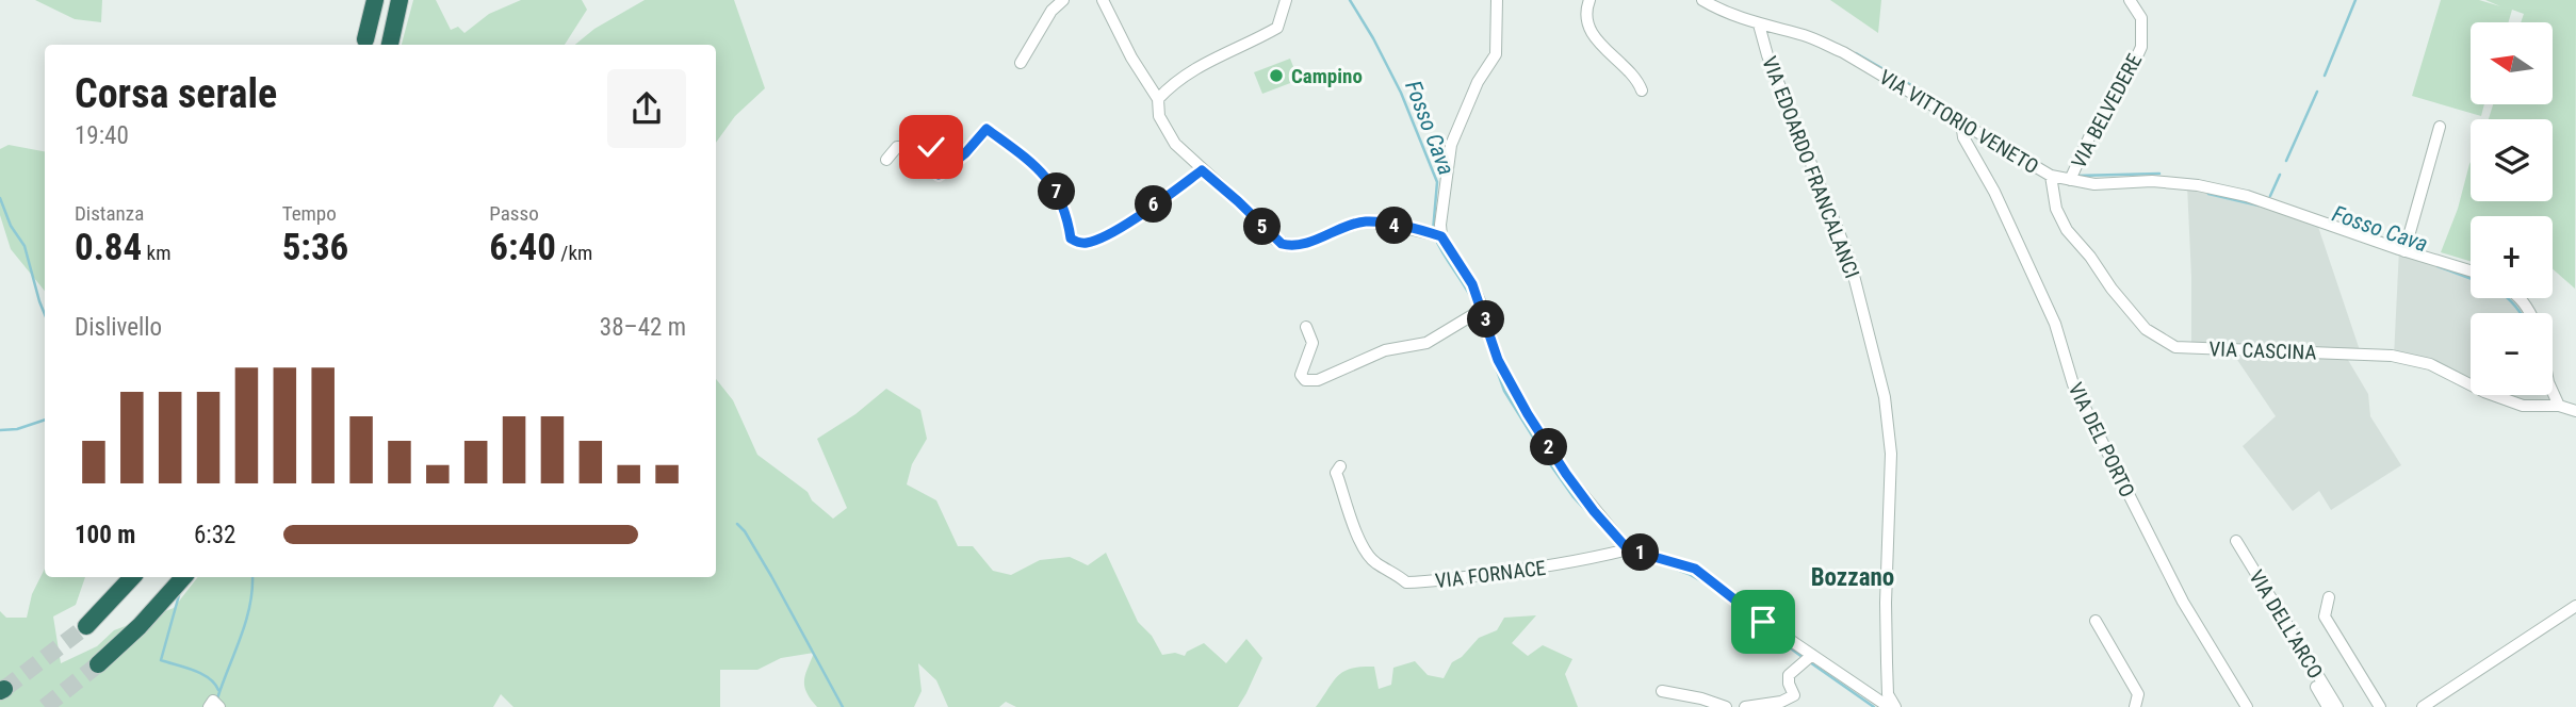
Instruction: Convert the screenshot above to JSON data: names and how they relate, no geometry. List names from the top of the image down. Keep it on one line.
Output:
{"streets":{"street":["VIA BELVEDERE","VIA VITTORIO VENETO","VIA EDOARDO FRANCALANCI","VIA CASCINA","VIA DEL PORTO","VIA FORNACE","VIA DELL'ARCO"]},"crossings":[["VIA BELVEDERE","VIA VITTORIO VENETO"],["VIA VITTORIO VENETO","VIA EDOARDO FRANCALANCI"],["VIA VITTORIO VENETO","VIA CASCINA"],["VIA VITTORIO VENETO","VIA DEL PORTO"]],"districts":["Bozzano"],"water":["Fosso Cava"],"places":["Campino"],"north":"left","page":{"map_buttons":["+","−"],"heading":["Corsa serale","19:40"],"stats":[["Distanza","0.84 km"],["Tempo","5:36"],["Passo","6:40 /km"]],"pins":["7","6","4","5","3","2","1"],"chart":["Dislivello","38–42 m"],"list":[{"name":"100 m","note":"6:32"}]}}
